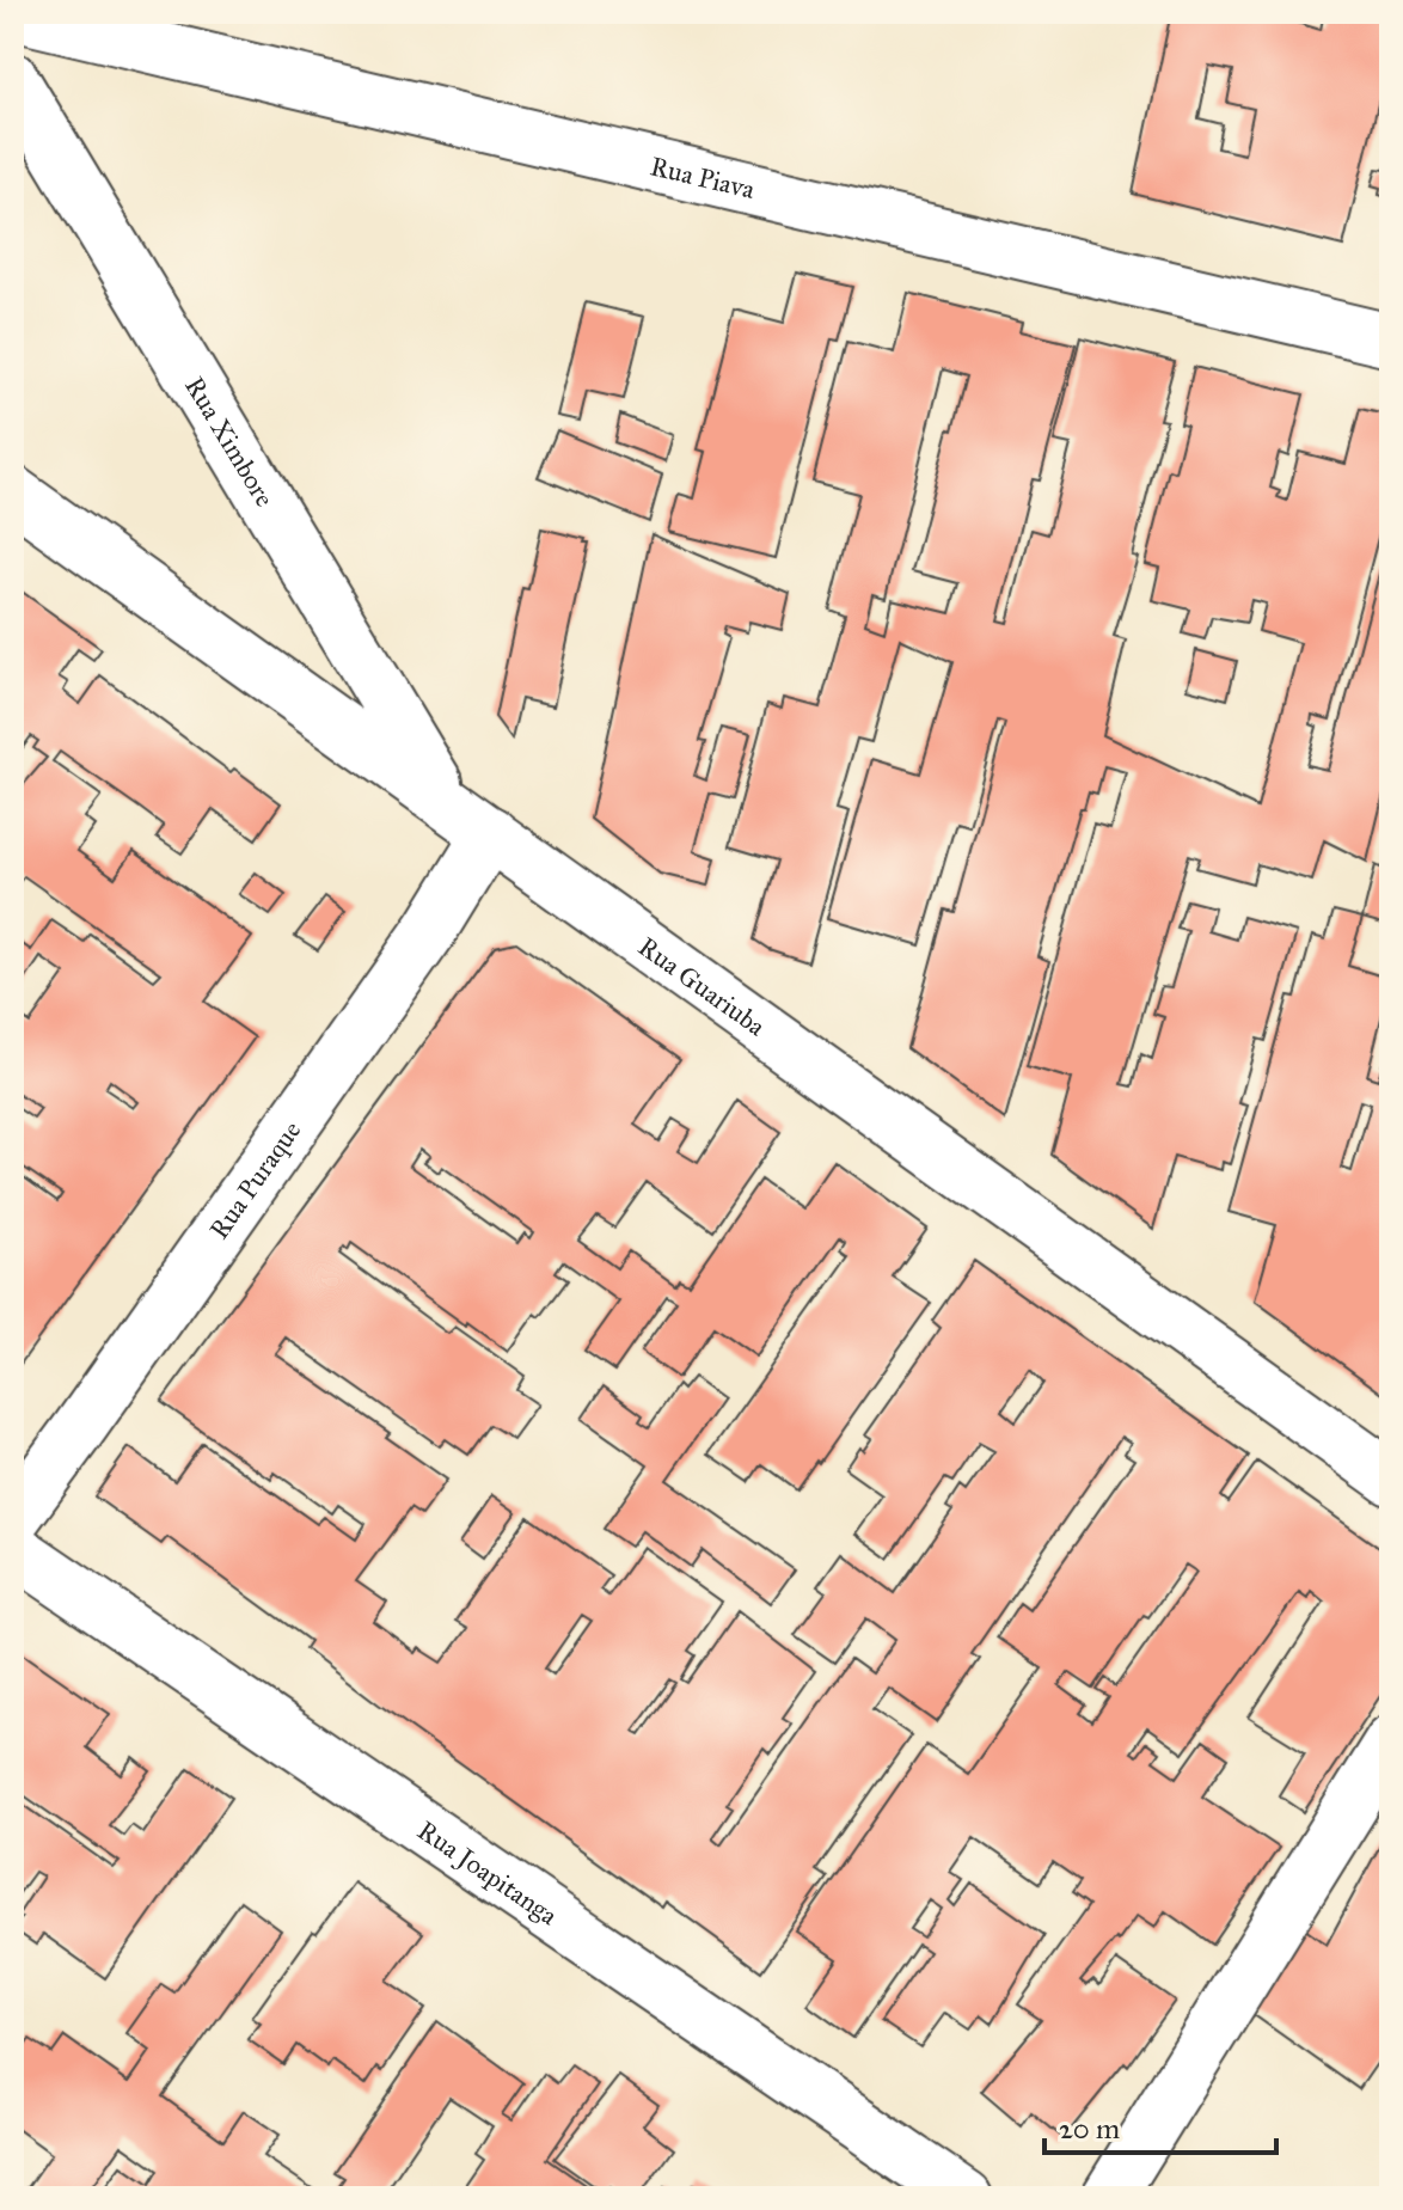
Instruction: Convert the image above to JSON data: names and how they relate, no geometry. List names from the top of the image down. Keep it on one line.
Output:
{"streets":{"street":["Rua Piava","Rua Ximbore","Rua Guariuba","Rua Puraque","Rua Joapitanga"]},"crossings":[["Rua Ximbore","Rua Guariuba"],["Rua Guariuba","Rua Puraque"]],"scale_bar":"20 m"}
